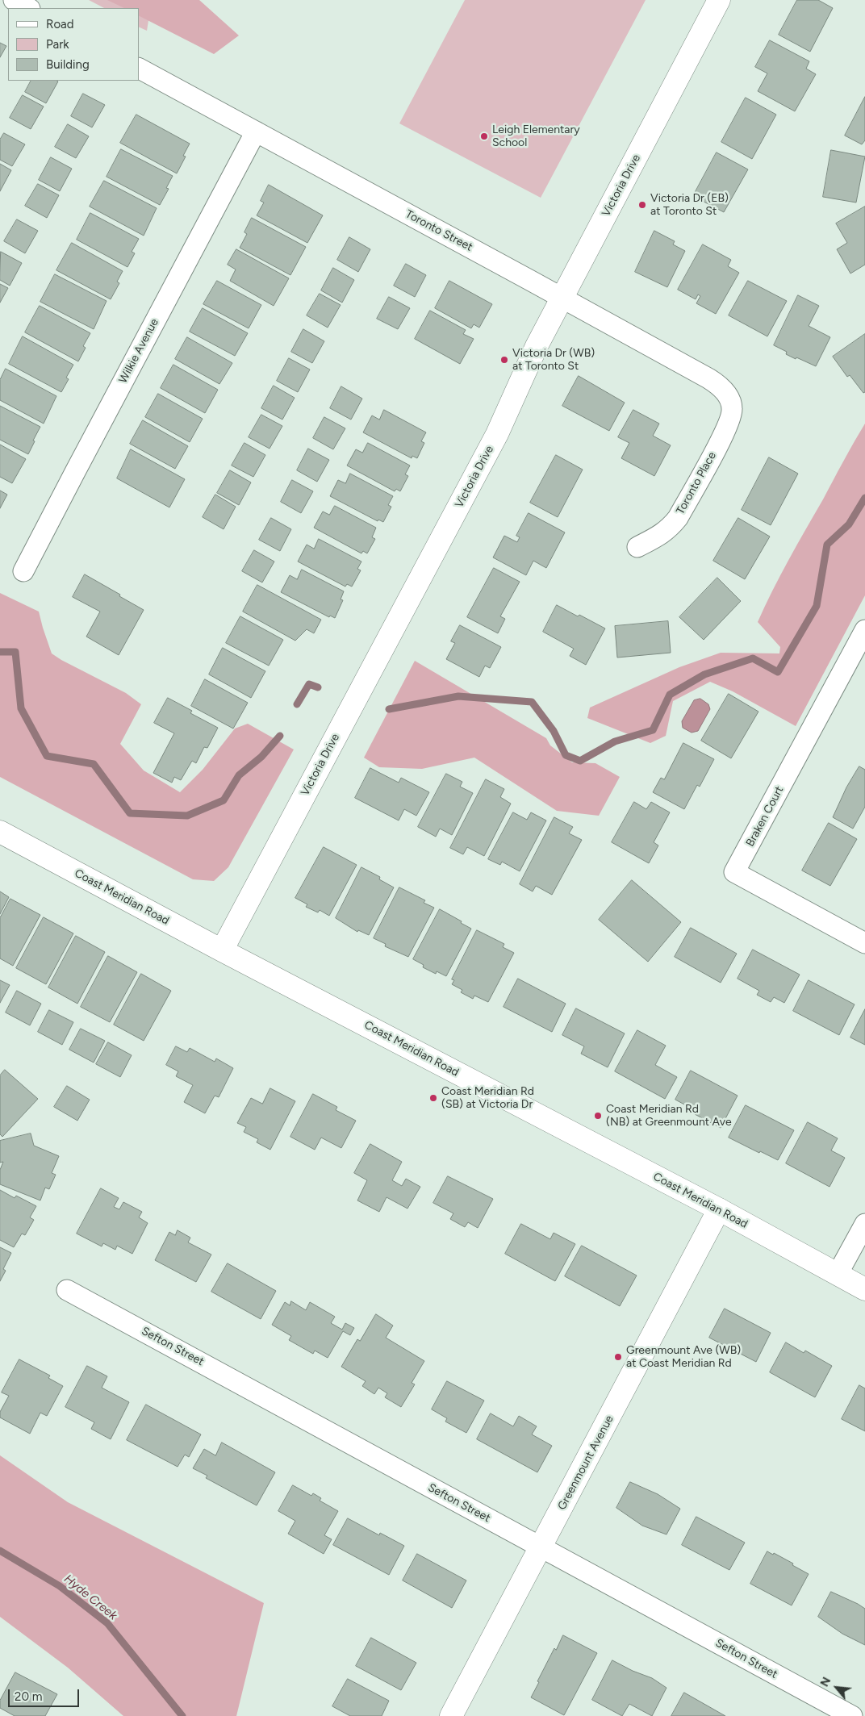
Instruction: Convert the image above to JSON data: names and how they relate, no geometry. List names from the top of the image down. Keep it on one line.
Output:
{"streets":{"main road":["Victoria Drive","Coast Meridian Road","Greenmount Avenue"],"street":["Toronto Street","Wilkie Avenue","Toronto Place","Braken Court","Sefton Street"]},"crossings":[["Victoria Drive","Toronto Street"],["Victoria Drive","Coast Meridian Road"],["Toronto Street","Wilkie Avenue"],["Toronto Street","Toronto Place"],["Coast Meridian Road","Greenmount Avenue"],["Sefton Street","Greenmount Avenue"]],"water":["Hyde Creek"],"places":["Leigh Elementary School","Victoria Dr (EB) at Toronto St","Victoria Dr (WB) at Toronto St","Coast Meridian Rd (SB) at Victoria Dr","Coast Meridian Rd (NB) at Greenmount Ave","Greenmount Ave (WB) at Coast Meridian Rd"],"legend":["Road","Park","Building"],"scale_bar":"20 m","north":"top left"}
